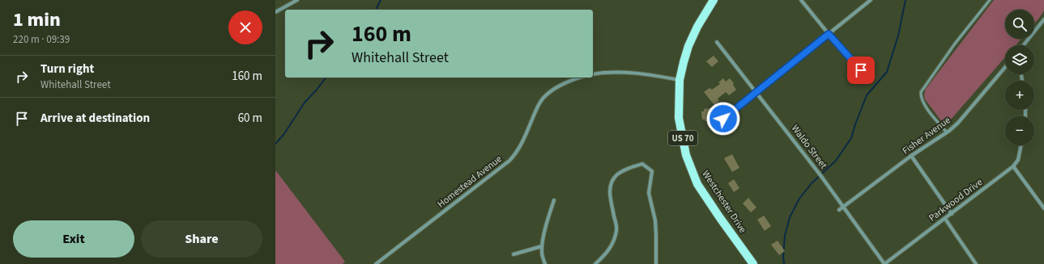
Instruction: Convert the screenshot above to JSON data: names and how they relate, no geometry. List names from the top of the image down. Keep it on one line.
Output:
{"streets":{"main road":["US 70","Westchester Drive"],"street":["Fisher Avenue","Waldo Street","Homestead Avenue","Parkwood Drive"]},"crossings":[["Fisher Avenue","Waldo Street"],["Waldo Street","Parkwood Drive"]],"page":{"heading":["1 min","220 m · 09:39"],"map_buttons":["+","−"],"turn":["160 m","Whitehall Street"],"list":[{"name":"Turn right","note":"Whitehall Street","value":"160 m"},{"name":"Arrive at destination","value":"60 m"}],"buttons":["Exit","Share"]}}
